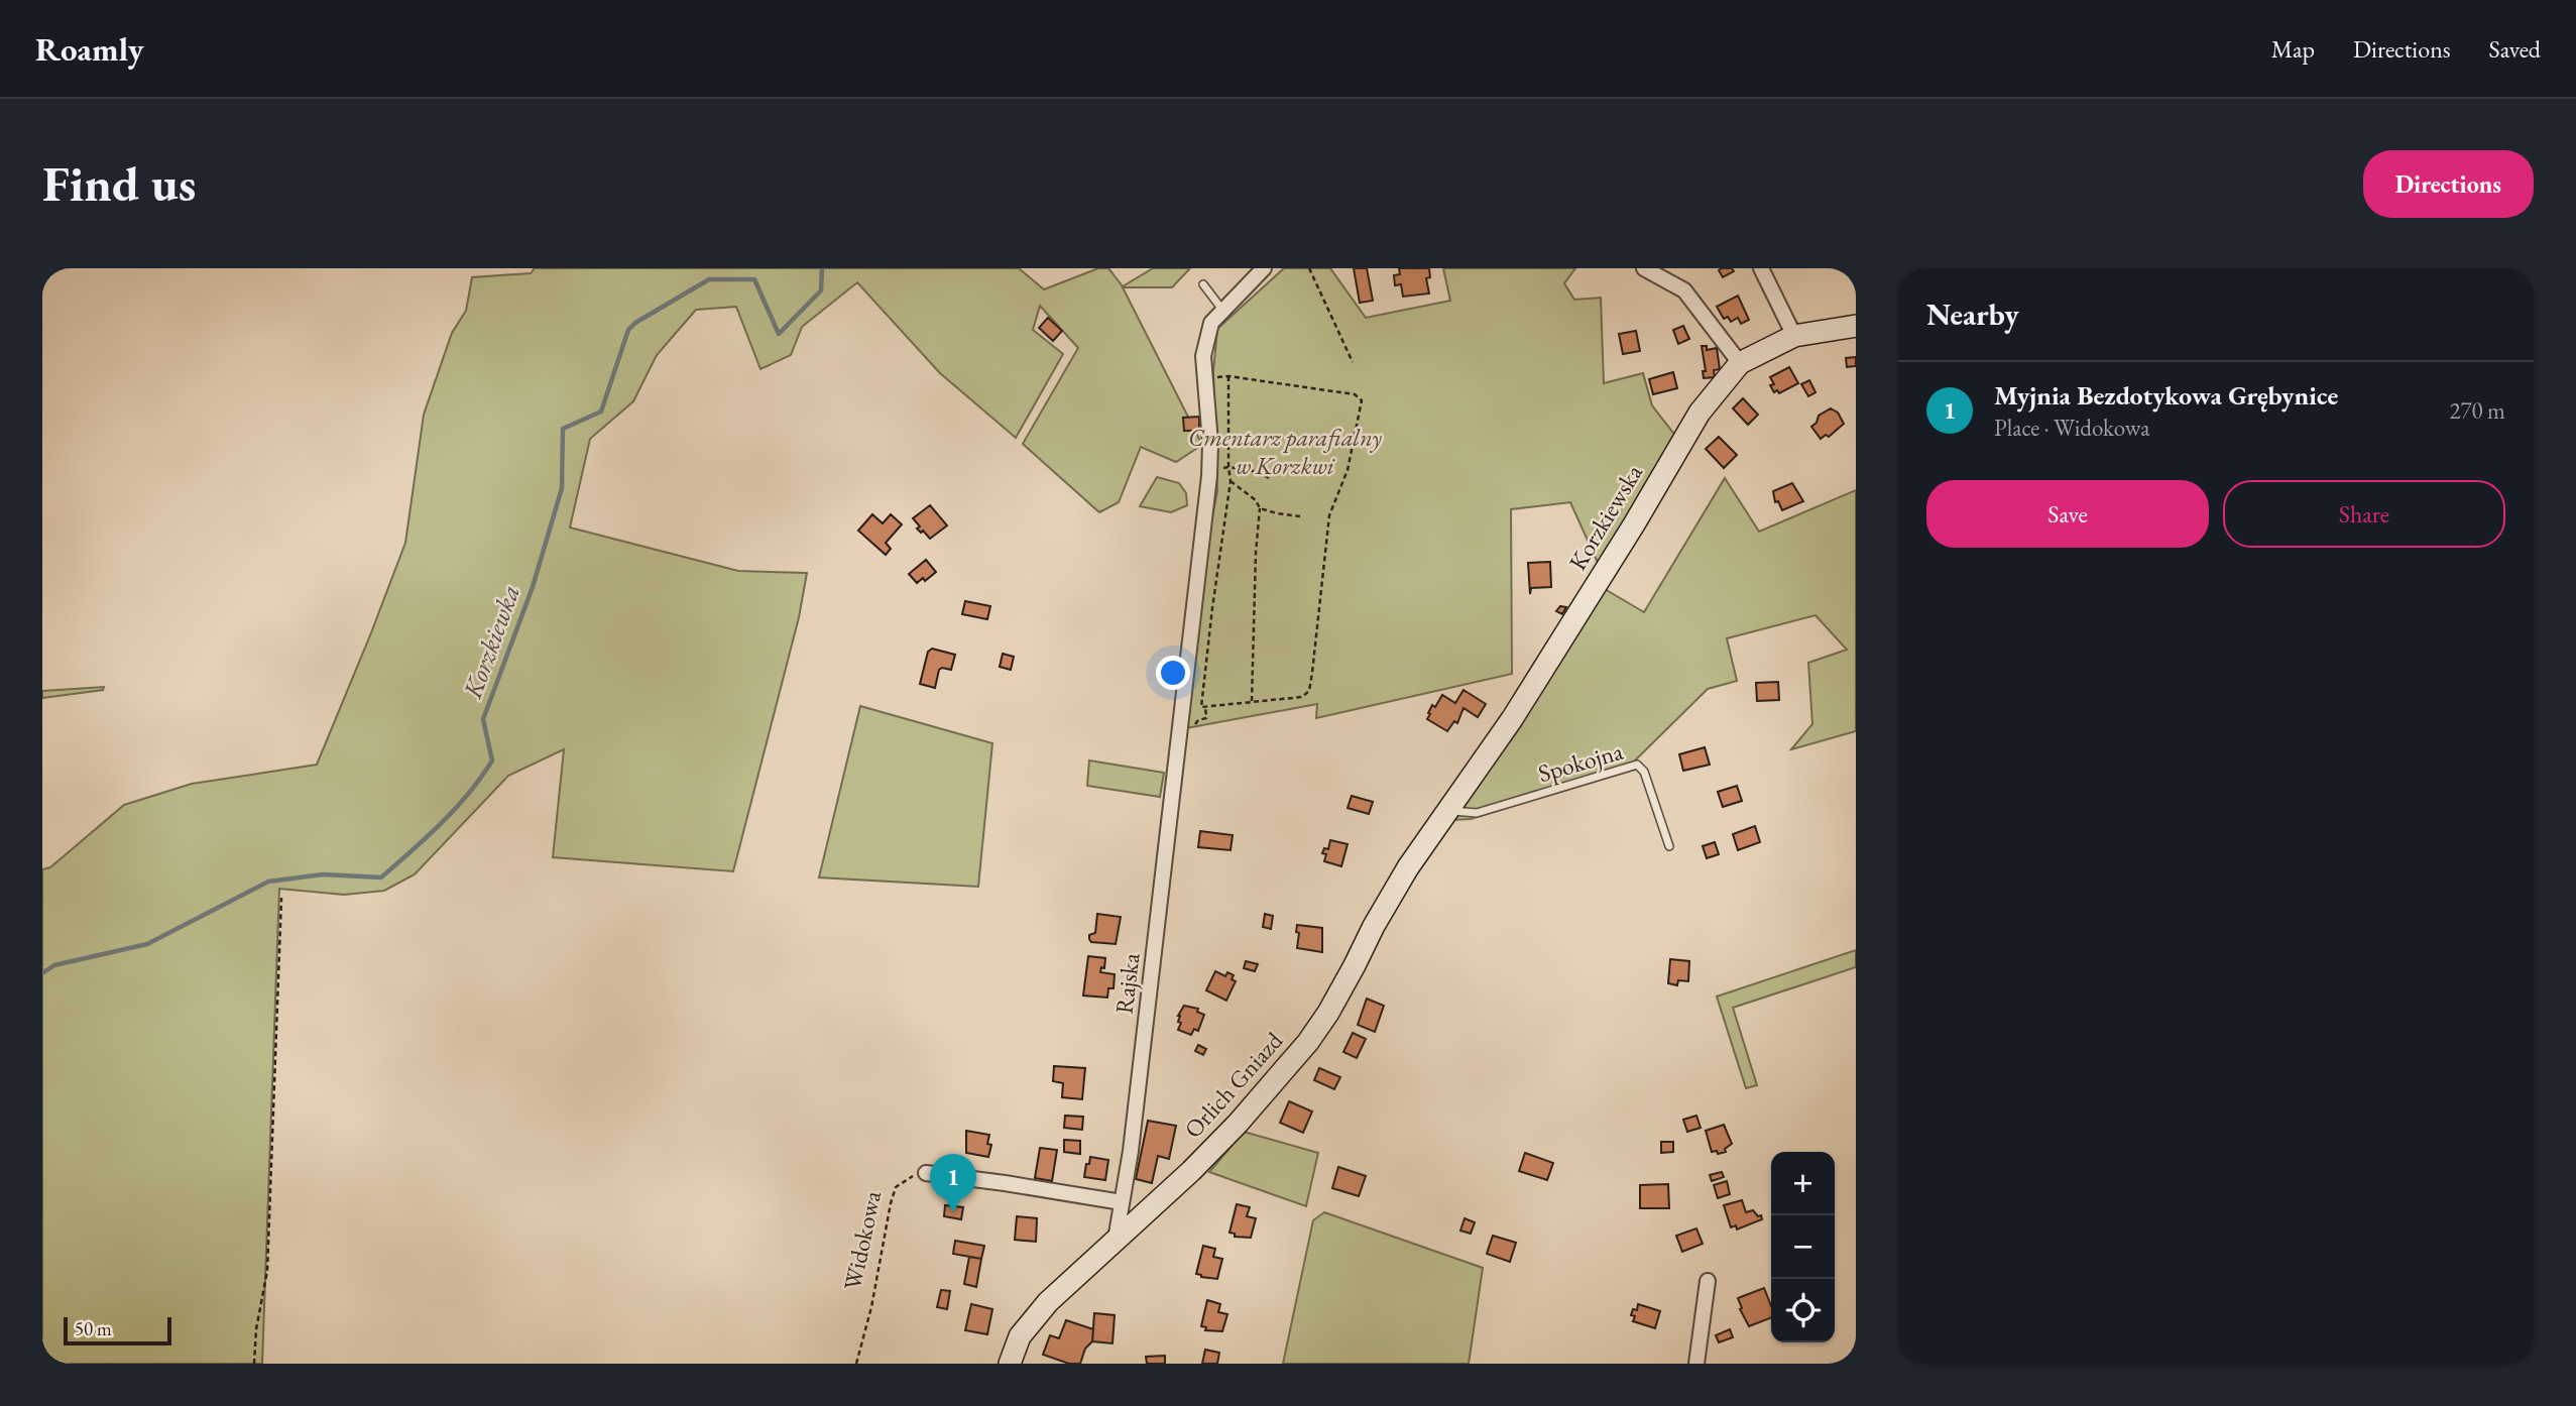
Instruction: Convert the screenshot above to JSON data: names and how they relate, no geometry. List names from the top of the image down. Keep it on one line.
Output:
{"streets":{"street":["Korzkiewska","Rajska","Orlich Gniazd"],"lane":["Spokojna"],"path":["Widokowa"]},"crossings":[["Korzkiewska","Spokojna"],["Korzkiewska","Orlich Gniazd"],["Spokojna","Orlich Gniazd"],["Rajska","Orlich Gniazd"]],"water":["Korzkiewka"],"parks":["Cmentarz parafialny w Korzkwi"],"scale_bar":"50 m","page":{"header":"Roamly","nav":["Map","Directions","Saved"],"buttons":["Directions",["Save","Share"]],"title":"Find us","heading":"Nearby","list":[{"mark":"1","name":"Myjnia Bezdotykowa Grębynice","note":"Place · Widokowa","value":"270 m"}],"map_buttons":["+","−"],"pins":"1","scale":"50 m"}}
